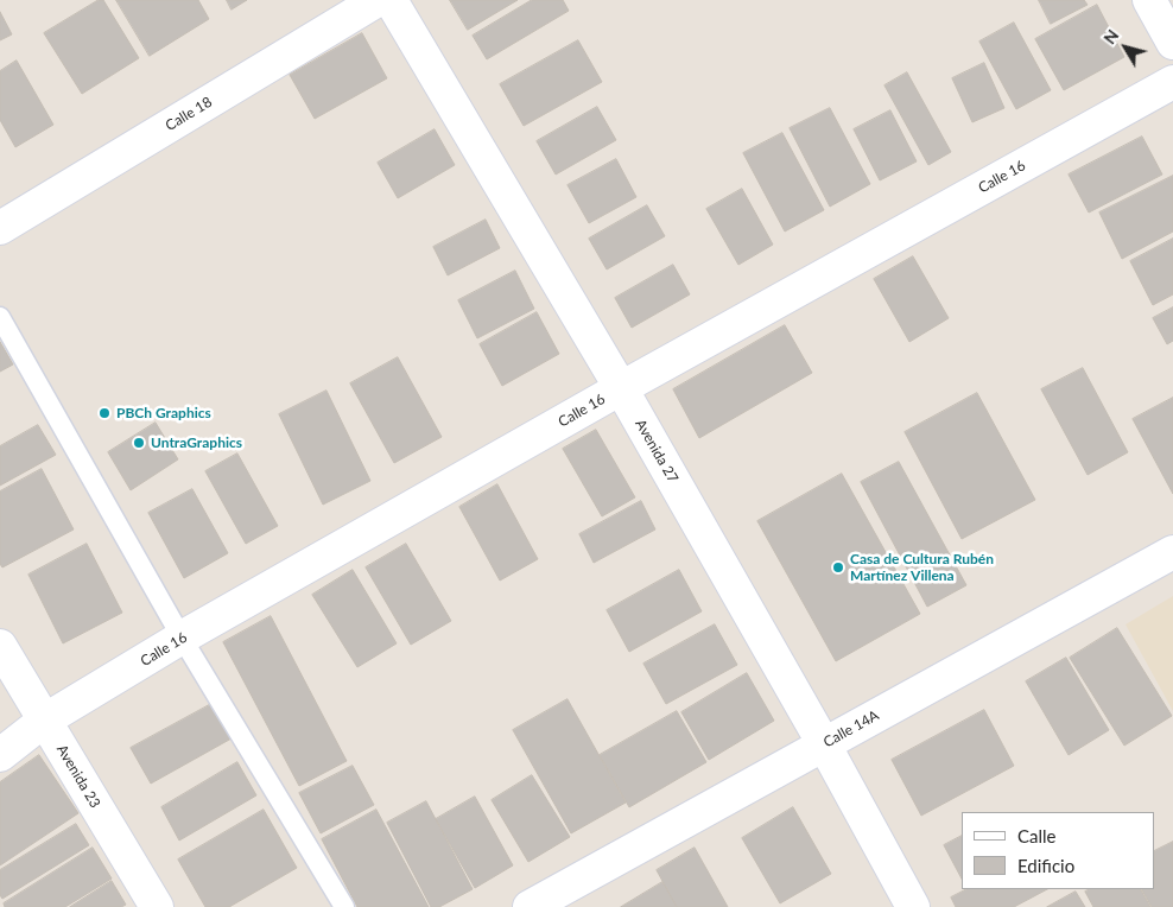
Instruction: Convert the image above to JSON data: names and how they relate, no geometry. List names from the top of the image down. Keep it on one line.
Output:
{"streets":{"street":["Calle 18","Calle 16","Avenida 27","Calle 14A","Avenida 23"]},"crossings":[["Calle 16","Avenida 27"],["Calle 16","Avenida 23"],["Avenida 27","Calle 14A"]],"places":["PBCh Graphics","UntraGraphics","Casa de Cultura Rubén Martínez Villena"],"legend":["Calle","Edificio"],"north":"top left"}
